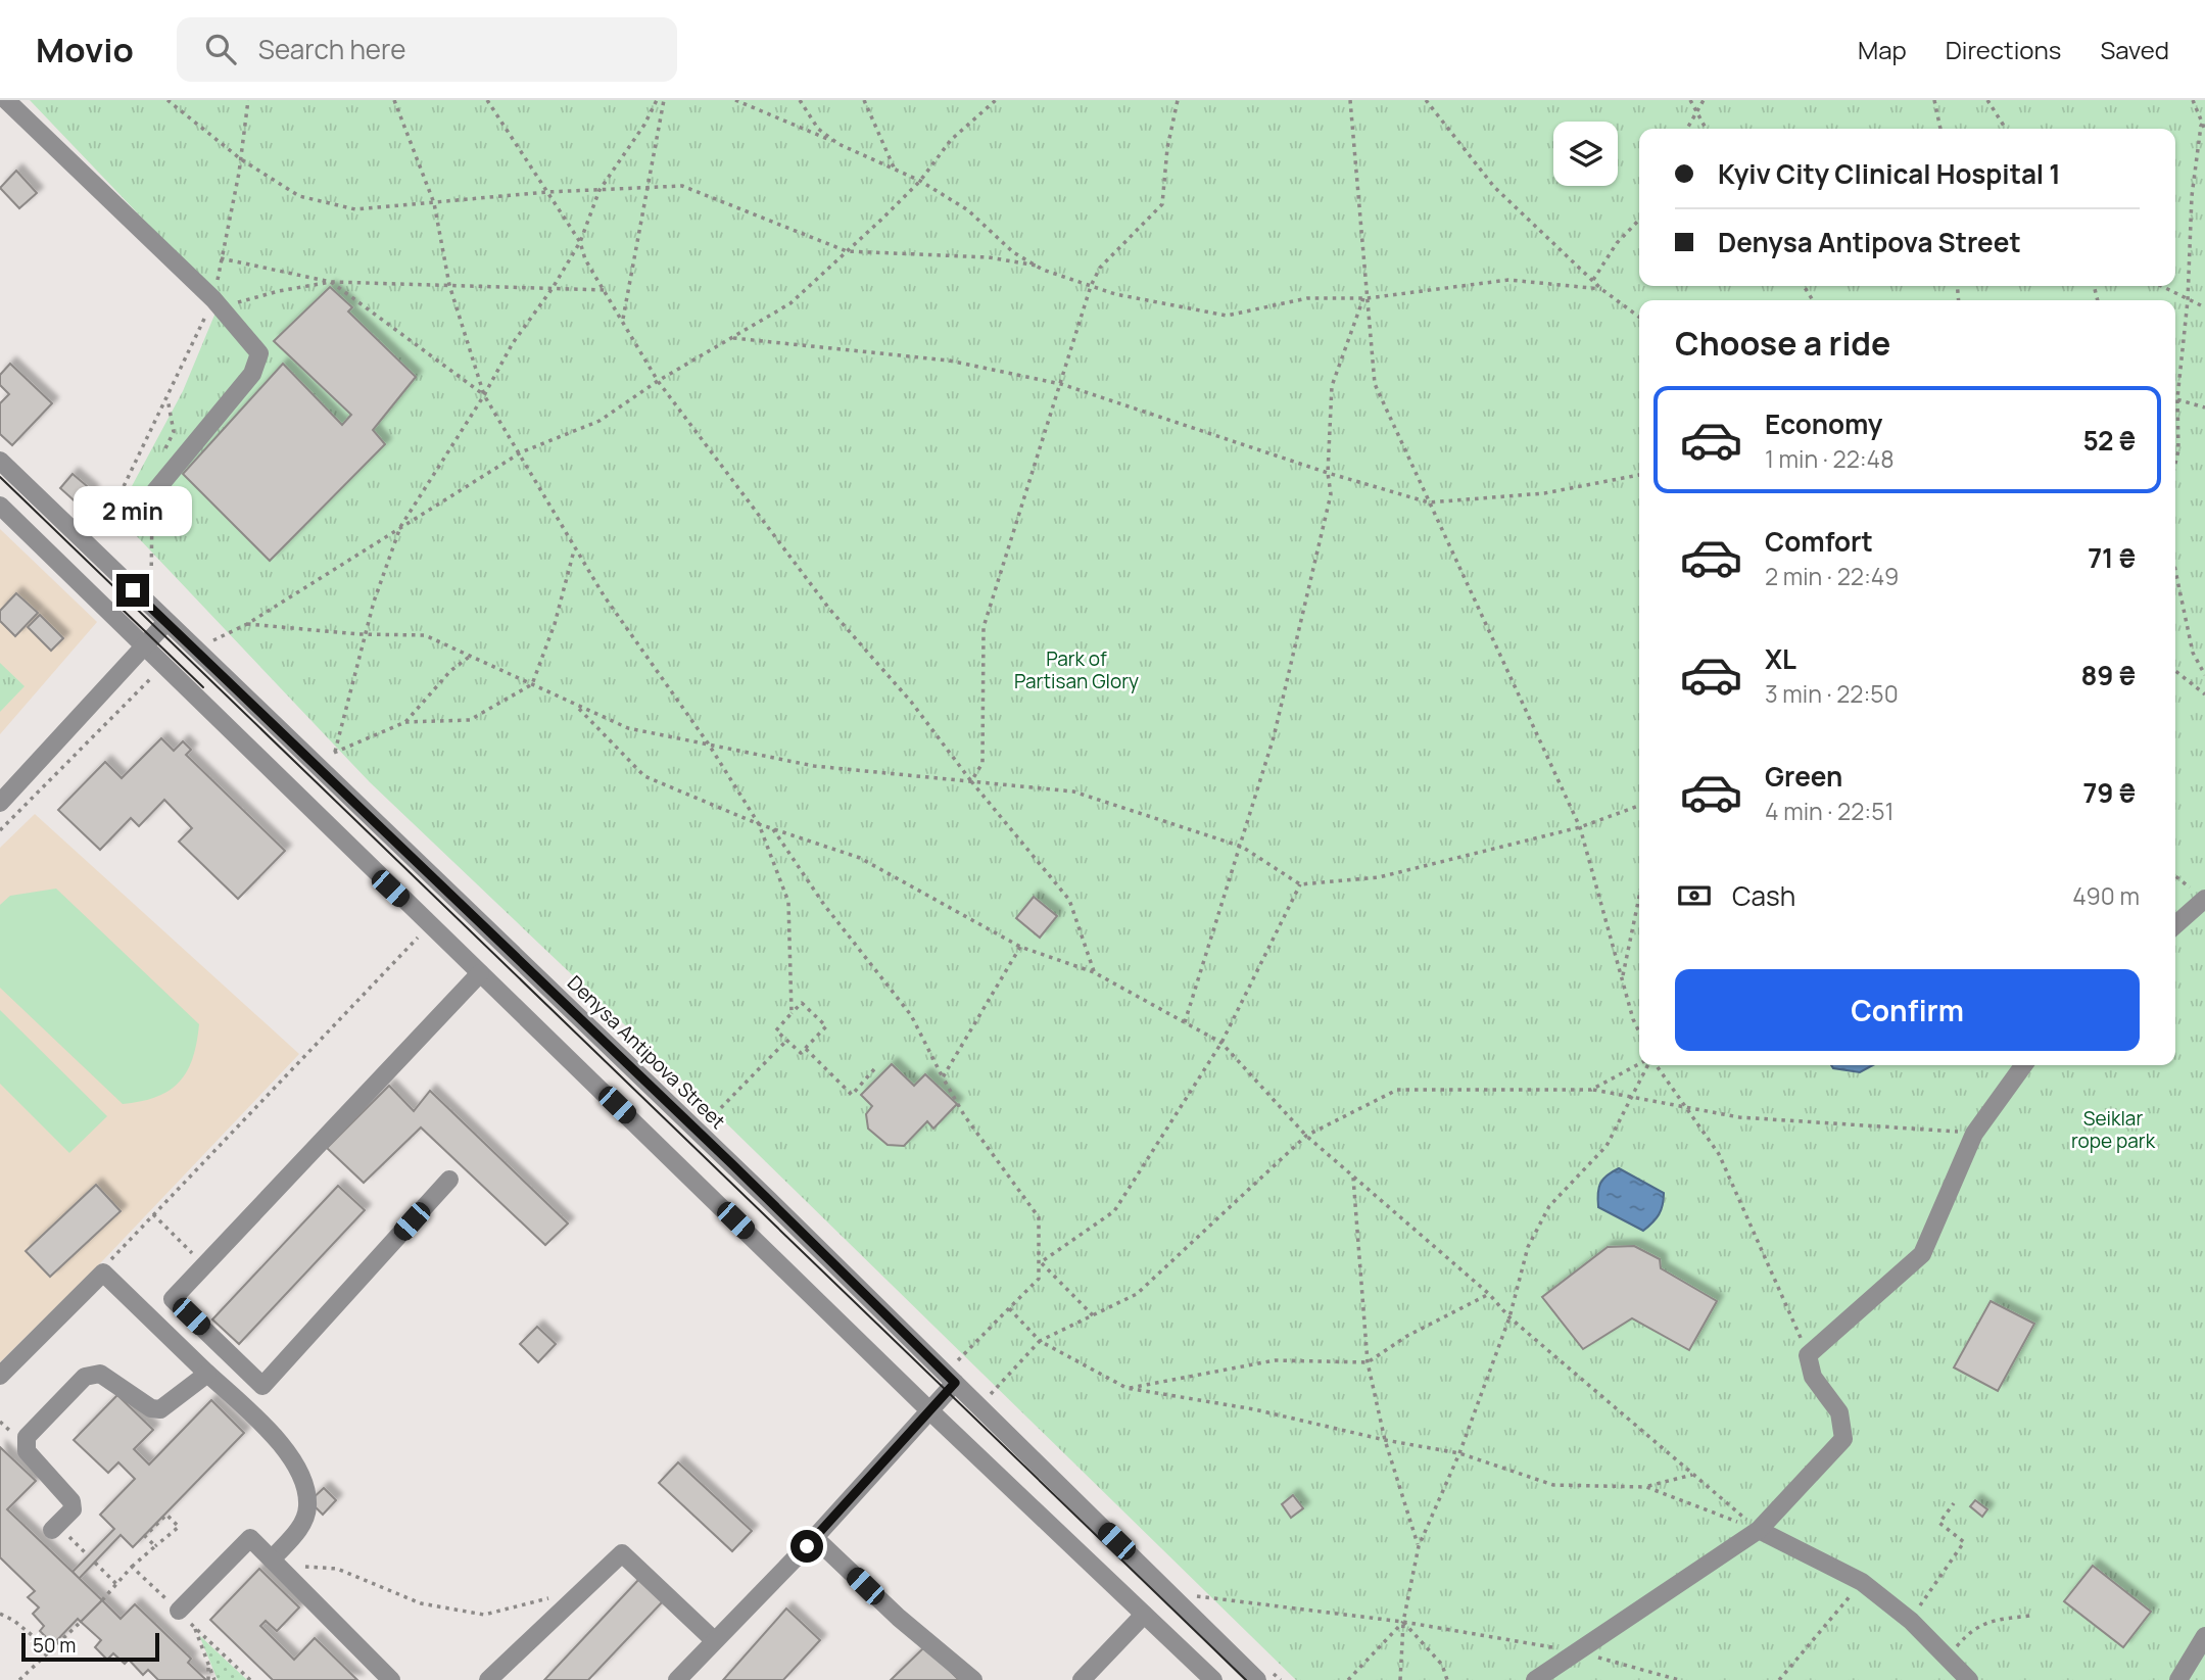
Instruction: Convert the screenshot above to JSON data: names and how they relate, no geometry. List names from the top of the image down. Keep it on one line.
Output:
{"streets":{"street":["Denysa Antipova Street"]},"parks":["Park of Partisan Glory","Seiklar rope park"],"scale_bar":"50 m","page":{"header":"Movio","search":"Search here","nav":["Map","Directions","Saved"],"banner":["Kyiv City Clinical Hospital 1","Denysa Antipova Street"],"heading":"Choose a ride","list":[{"name":"Economy","note":"1 min · 22:48","value":"52 ₴"},{"name":"Comfort","note":"2 min · 22:49","value":"71 ₴"},{"name":"XL","note":"3 min · 22:50","value":"89 ₴"},{"name":"Green","note":"4 min · 22:51","value":"79 ₴"}],"bubble":"2 min","pay":["Cash","490 m"],"buttons":"Confirm","scale":"50 m"}}
